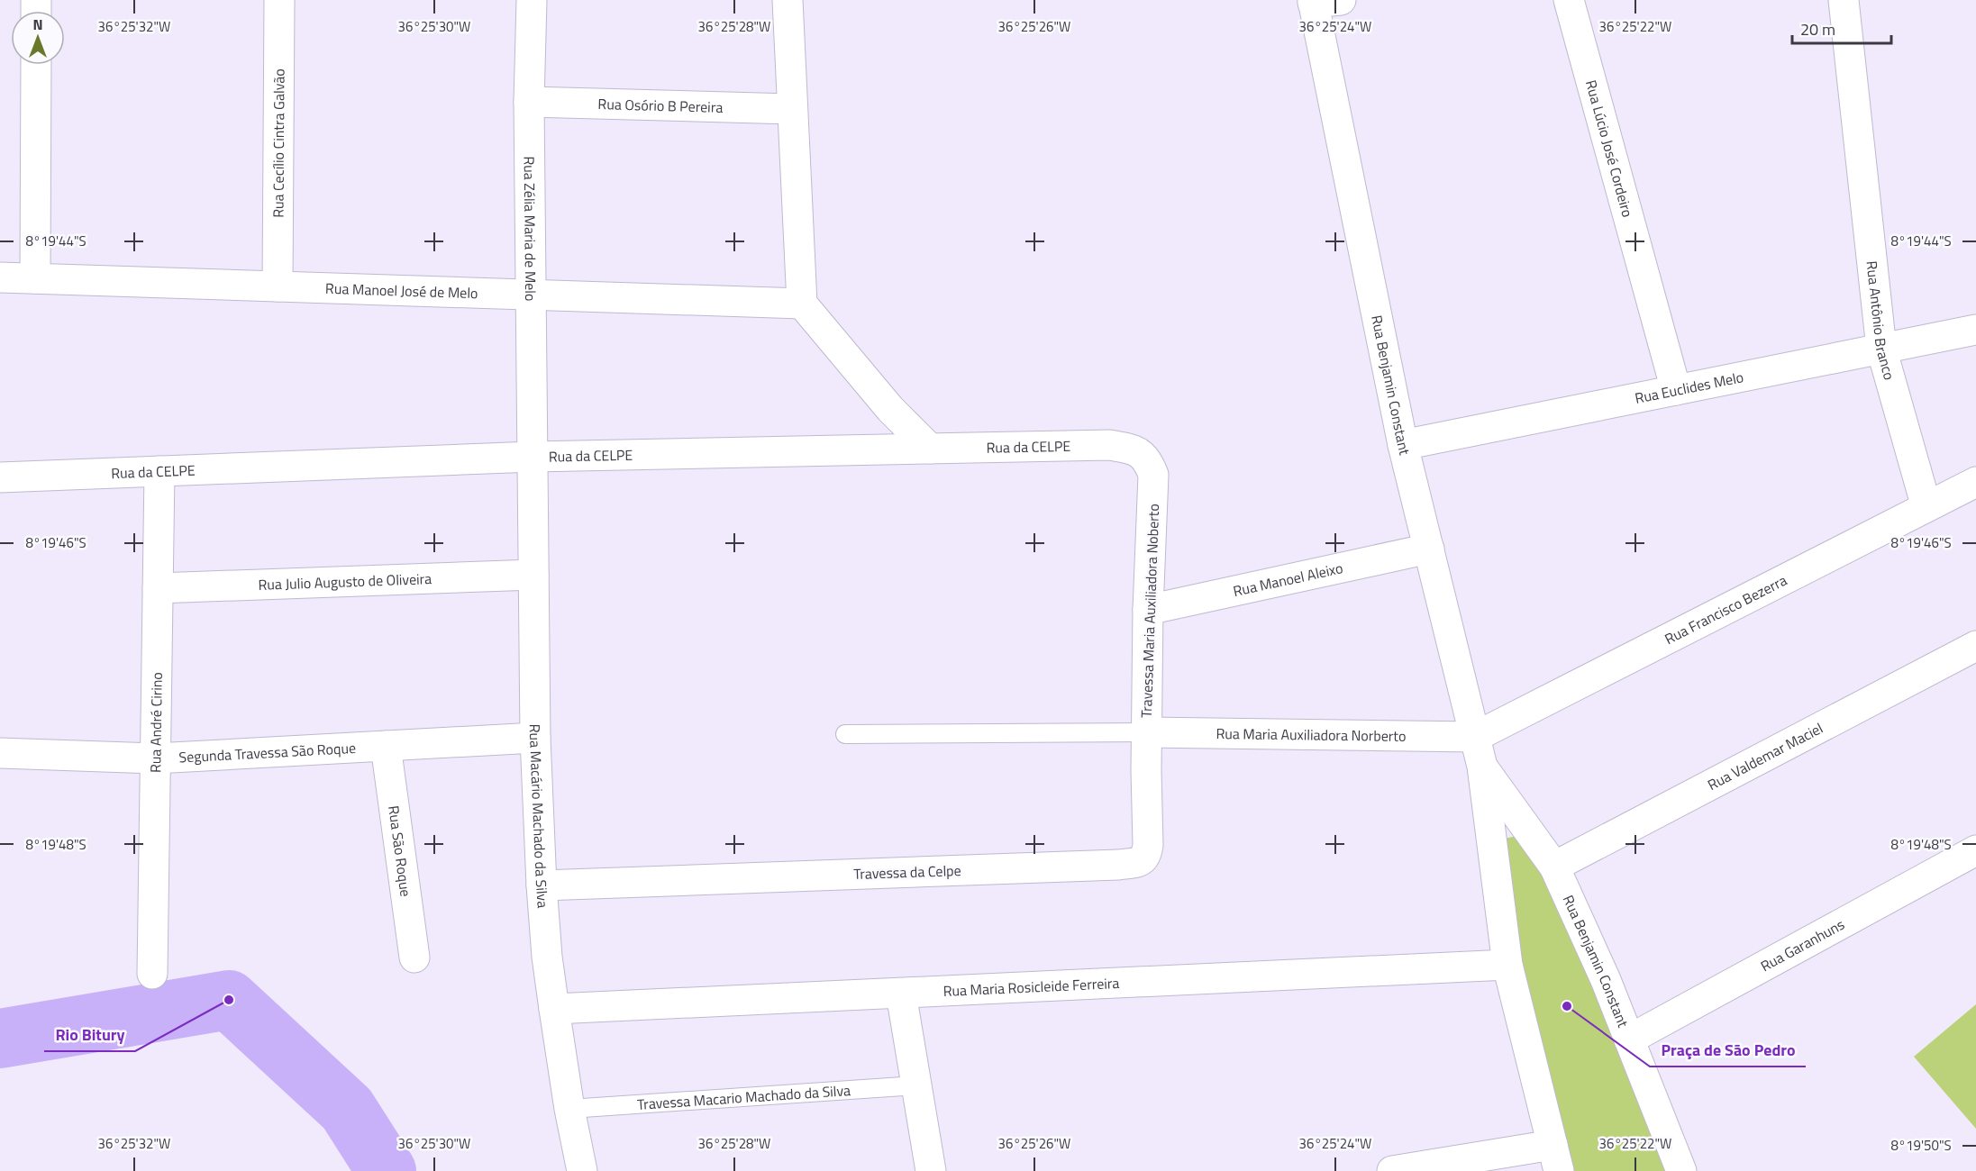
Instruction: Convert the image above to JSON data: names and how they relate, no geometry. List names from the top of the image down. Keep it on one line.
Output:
{"streets":{"street":["Rua Osório B Pereira","Rua Cecílio Cintra Galvão","Rua Lúcio José Cordeiro","Rua Zélia Maria de Melo","Rua Manoel José de Melo","Rua Antônio Branco","Rua Benjamin Constant","Rua Euclides Melo","Rua da CELPE","Rua Manoel Aleixo","Rua Julio Augusto de Oliveira","Rua Francisco Bezerra","Travessa Maria Auxiliadora Noberto","Rua André Cirino","Rua Maria Auxiliadora Norberto","Segunda Travessa São Roque","Rua Valdemar Maciel","Rua Macário Machado da Silva","Rua São Roque","Travessa da Celpe","Rua Garanhuns","Rua Maria Rosicleide Ferreira"],"lane":["Travessa Macario Machado da Silva"]},"crossings":[["Rua Osório B Pereira","Rua Zélia Maria de Melo"],["Rua Cecílio Cintra Galvão","Rua Manoel José de Melo"],["Rua Lúcio José Cordeiro","Rua Euclides Melo"],["Rua Zélia Maria de Melo","Rua Manoel José de Melo"],["Rua Zélia Maria de Melo","Rua da CELPE"],["Rua Zélia Maria de Melo","Rua Macário Machado da Silva"],["Rua Antônio Branco","Rua Euclides Melo"],["Rua Antônio Branco","Rua Francisco Bezerra"],["Rua Benjamin Constant","Rua Euclides Melo"],["Rua Benjamin Constant","Rua Manoel Aleixo"],["Rua Benjamin Constant","Rua Francisco Bezerra"],["Rua Benjamin Constant","Rua Maria Auxiliadora Norberto"],["Rua Benjamin Constant","Rua Valdemar Maciel"],["Rua Benjamin Constant","Rua Garanhuns"],["Rua Benjamin Constant","Rua Maria Rosicleide Ferreira"],["Rua da CELPE","Travessa Maria Auxiliadora Noberto"],["Rua da CELPE","Rua André Cirino"],["Rua da CELPE","Rua Macário Machado da Silva"],["Rua Manoel Aleixo","Travessa Maria Auxiliadora Noberto"],["Rua Julio Augusto de Oliveira","Rua André Cirino"],["Rua Julio Augusto de Oliveira","Rua Macário Machado da Silva"],["Rua Francisco Bezerra","Rua Maria Auxiliadora Norberto"],["Travessa Maria Auxiliadora Noberto","Rua Maria Auxiliadora Norberto"],["Travessa Maria Auxiliadora Noberto","Travessa da Celpe"],["Rua André Cirino","Segunda Travessa São Roque"],["Rua Maria Auxiliadora Norberto","Travessa da Celpe"],["Segunda Travessa São Roque","Rua Macário Machado da Silva"],["Segunda Travessa São Roque","Rua São Roque"],["Rua Macário Machado da Silva","Travessa da Celpe"],["Rua Macário Machado da Silva","Rua Maria Rosicleide Ferreira"],["Rua Macário Machado da Silva","Travessa Macario Machado da Silva"]],"places":["Rio Bitury","Praça de São Pedro"],"scale_bar":"20 m","north":"top","coordinates":["36°25'32\"W","36°25'30\"W","36°25'28\"W","36°25'26\"W","36°25'24\"W","36°25'22\"W","8°19'44\"S","8°19'46\"S","8°19'48\"S","8°19'50\"S"]}
